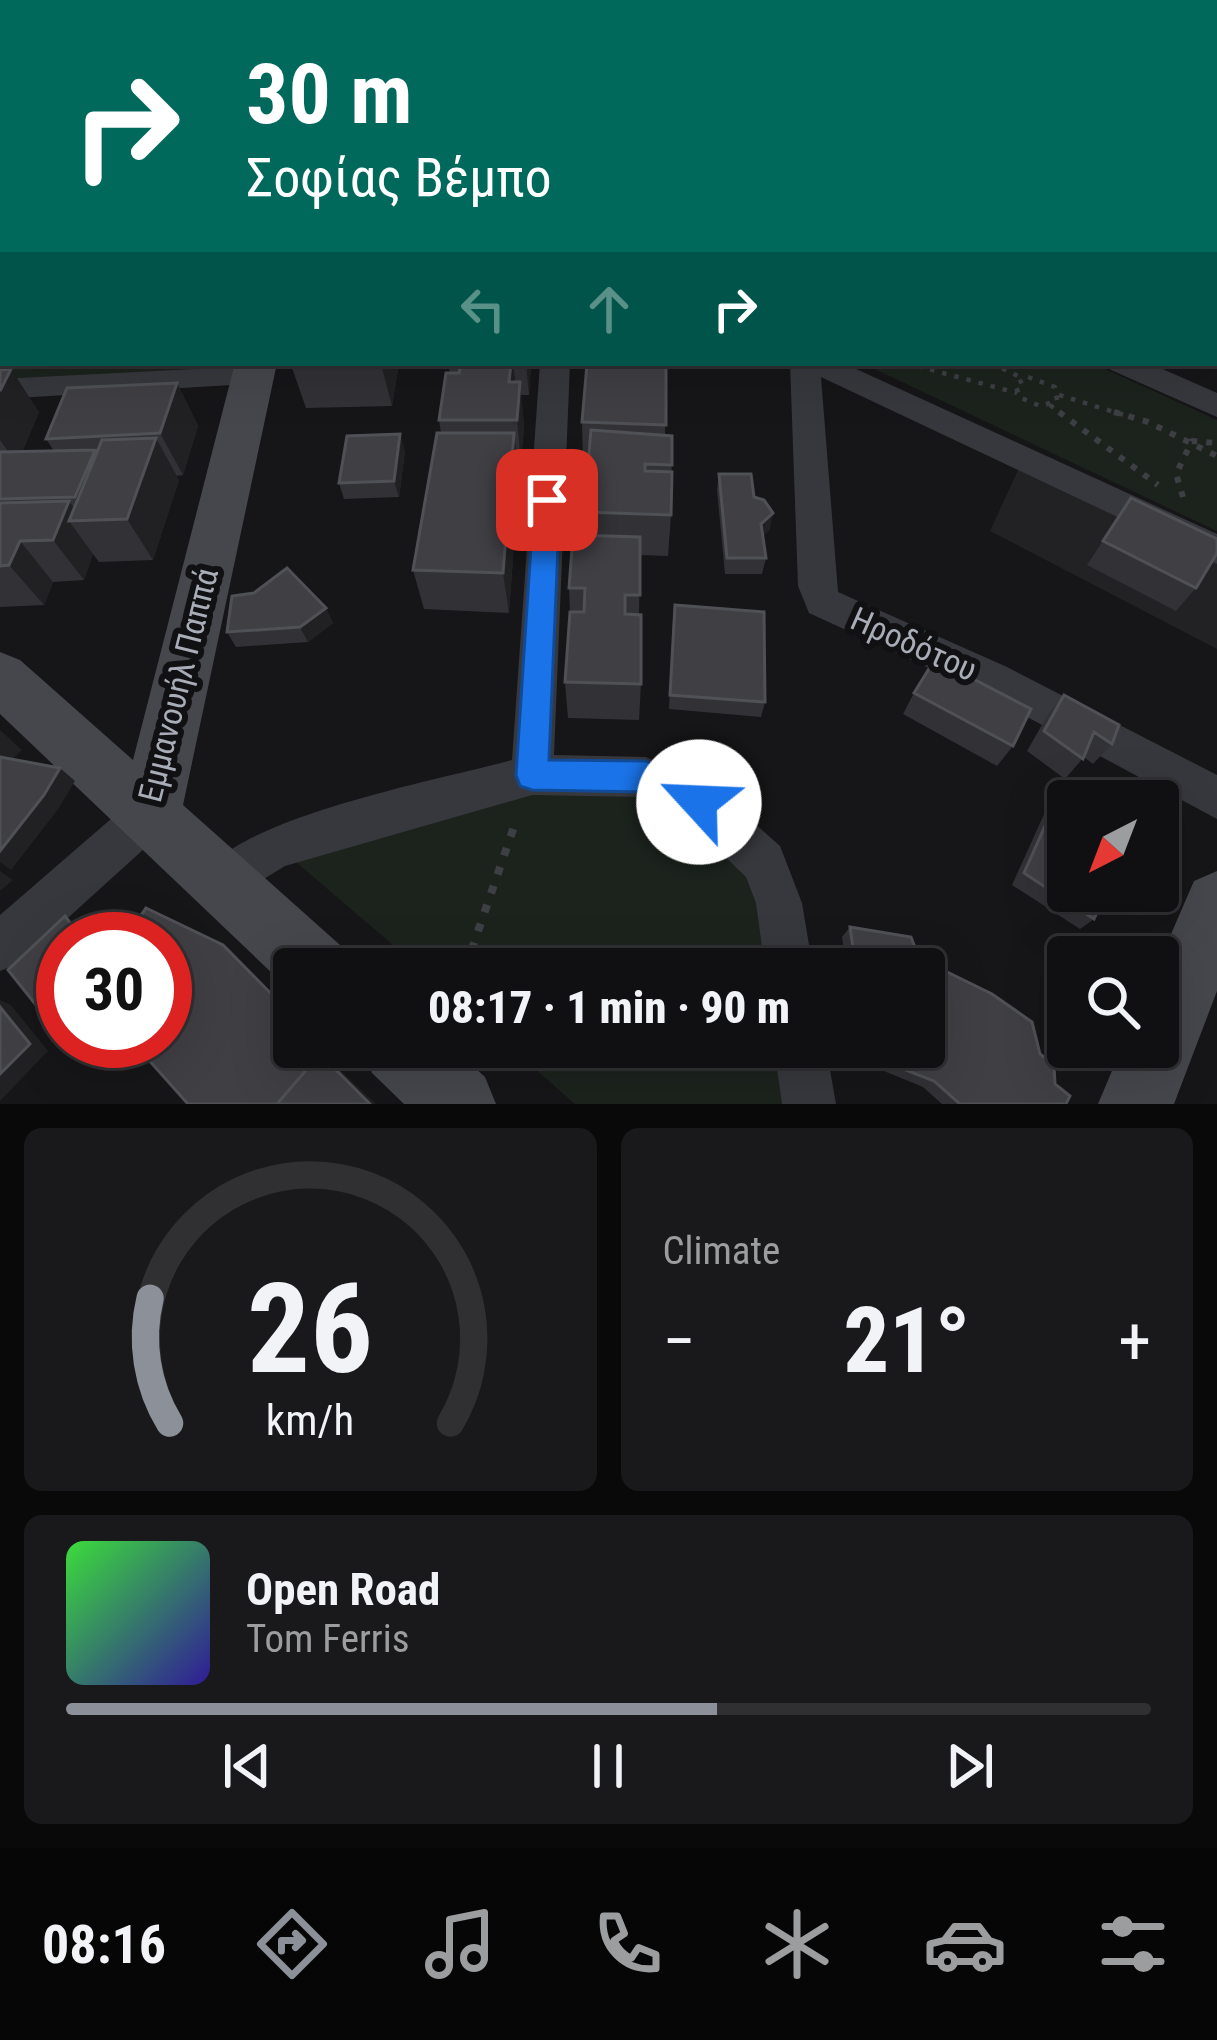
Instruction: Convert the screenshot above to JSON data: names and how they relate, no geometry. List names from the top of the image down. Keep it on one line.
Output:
{"streets":{"street":["Ηροδότου","Εμμανουήλ Παππά"]},"north":"bottom left","page":{"turn":["30 m","Σοφίας Βέμπο"],"limit":"30","trip":"08:17 · 1 min · 90 m","tile":"Climate","heat":["−","21°","+"],"song":["Open Road","Tom Ferris"],"tabs":"08:16","gauge":["26","km/h"]}}
